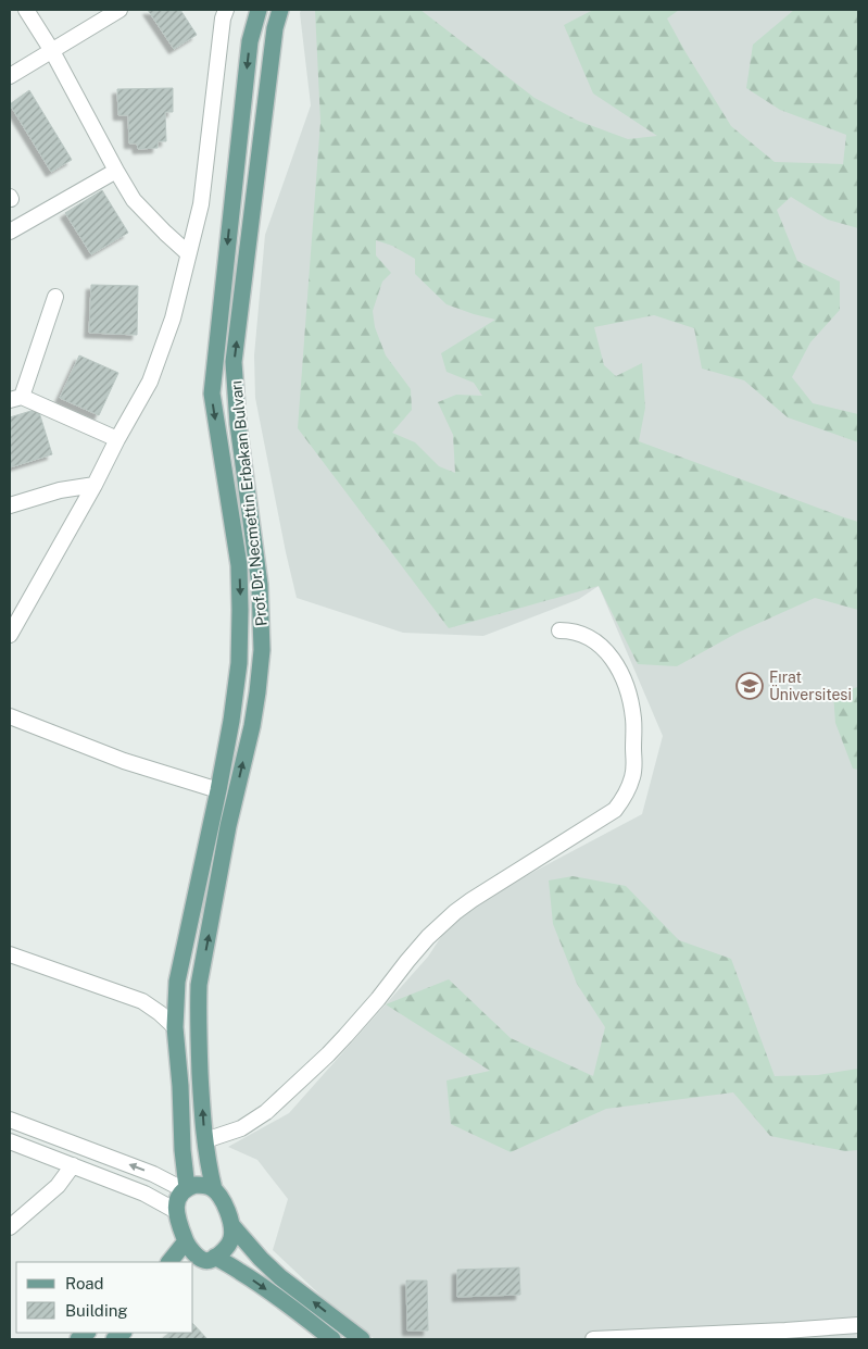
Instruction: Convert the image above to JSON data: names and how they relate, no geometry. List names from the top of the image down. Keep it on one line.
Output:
{"streets":{"main road":["Prof. Dr. Necmettin Erbakan Bulvarı"]},"places":{"school or university":["Fırat Üniversitesi"]},"legend":["Road","Building"]}
